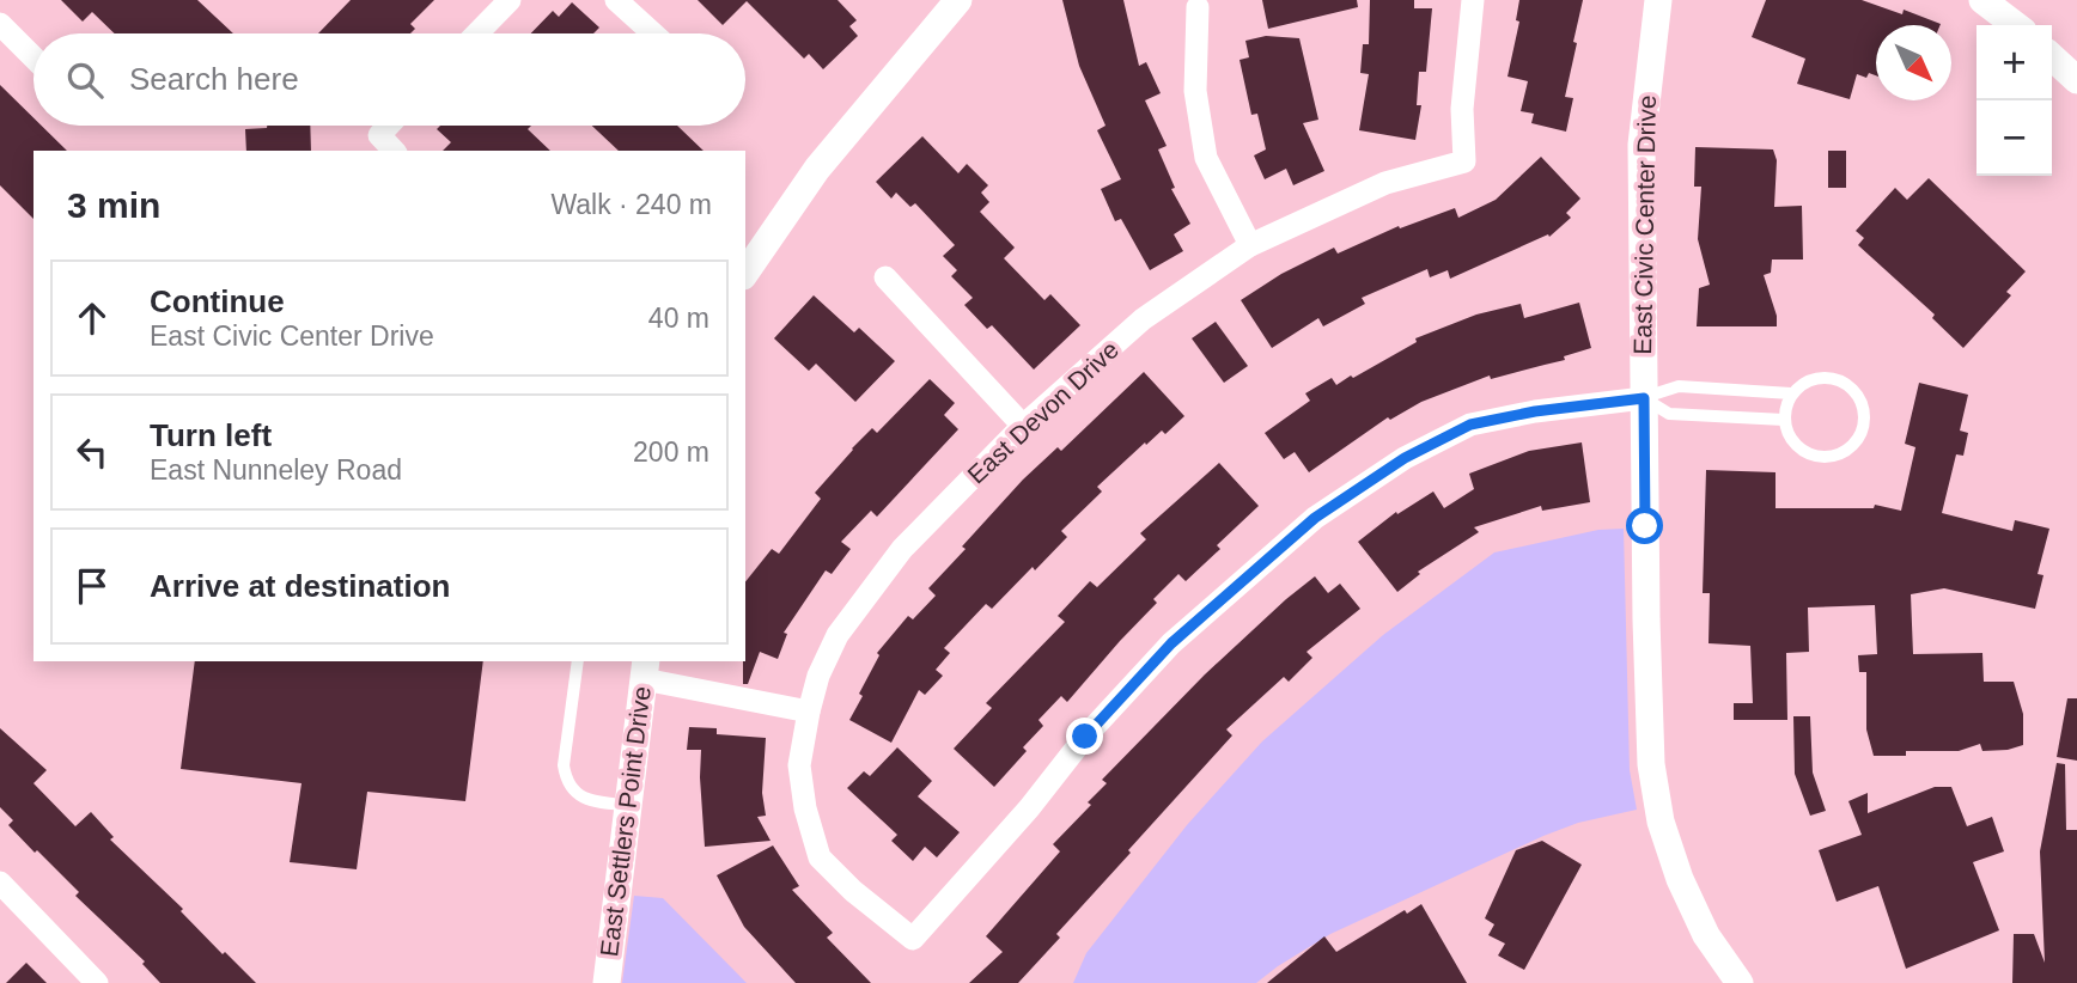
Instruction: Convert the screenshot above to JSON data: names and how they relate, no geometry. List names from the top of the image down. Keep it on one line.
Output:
{"streets":{"street":["East Civic Center Drive","East Devon Drive","East Settlers Point Drive"]},"crossings":[["East Civic Center Drive","East Devon Drive"]],"north":"bottom right","page":{"map_buttons":["+","−"],"search":"Search here","heading":["3 min","Walk · 240 m"],"list":[["Continue","East Civic Center Drive","40 m"],["Turn left","East Nunneley Road","200 m"],"Arrive at destination"]}}
